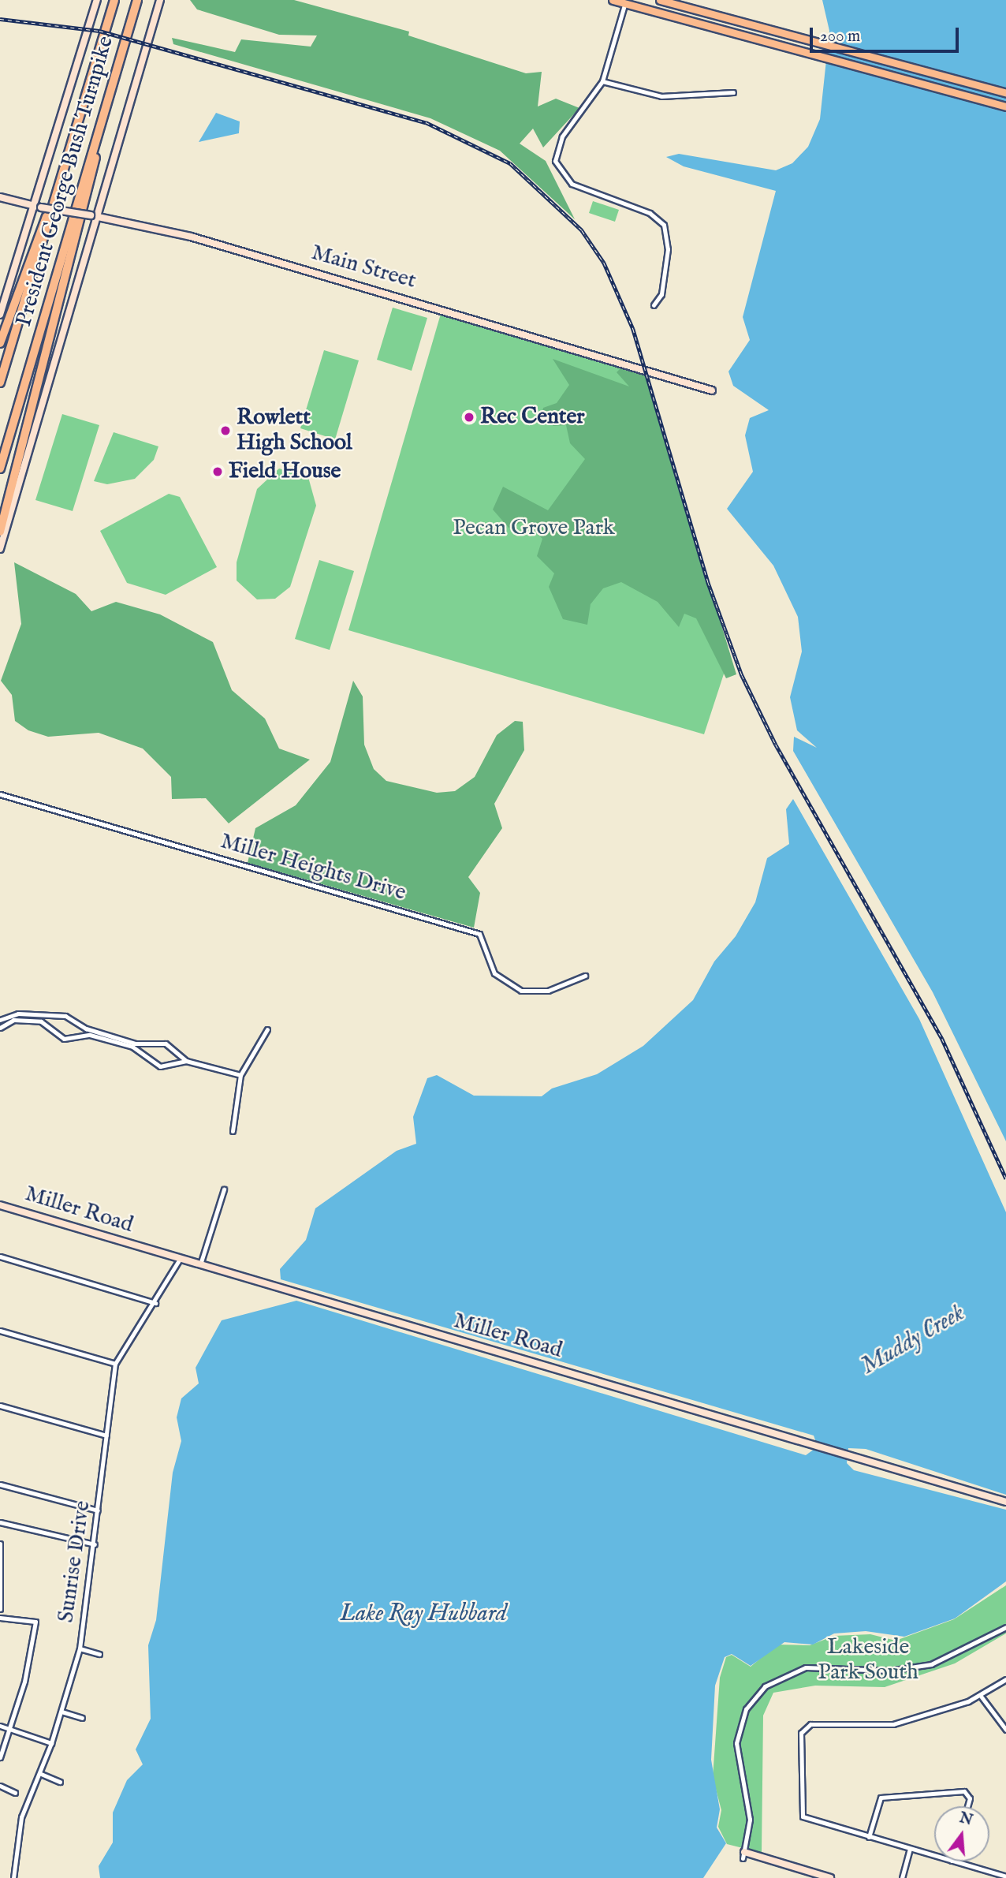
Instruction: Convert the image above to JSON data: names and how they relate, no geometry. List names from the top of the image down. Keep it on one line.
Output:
{"streets":{"highway":["President George Bush Turnpike"],"main road":["Main Street","Miller Road"],"street":["Miller Heights Drive","Sunrise Drive"]},"crossings":[["Miller Road","Sunrise Drive"]],"water":["Muddy Creek","Lake Ray Hubbard"],"parks":["Pecan Grove Park","Lakeside Park South"],"places":["Rec Center","Rowlett High School","Field House"],"scale_bar":"200 m","north":"top"}
